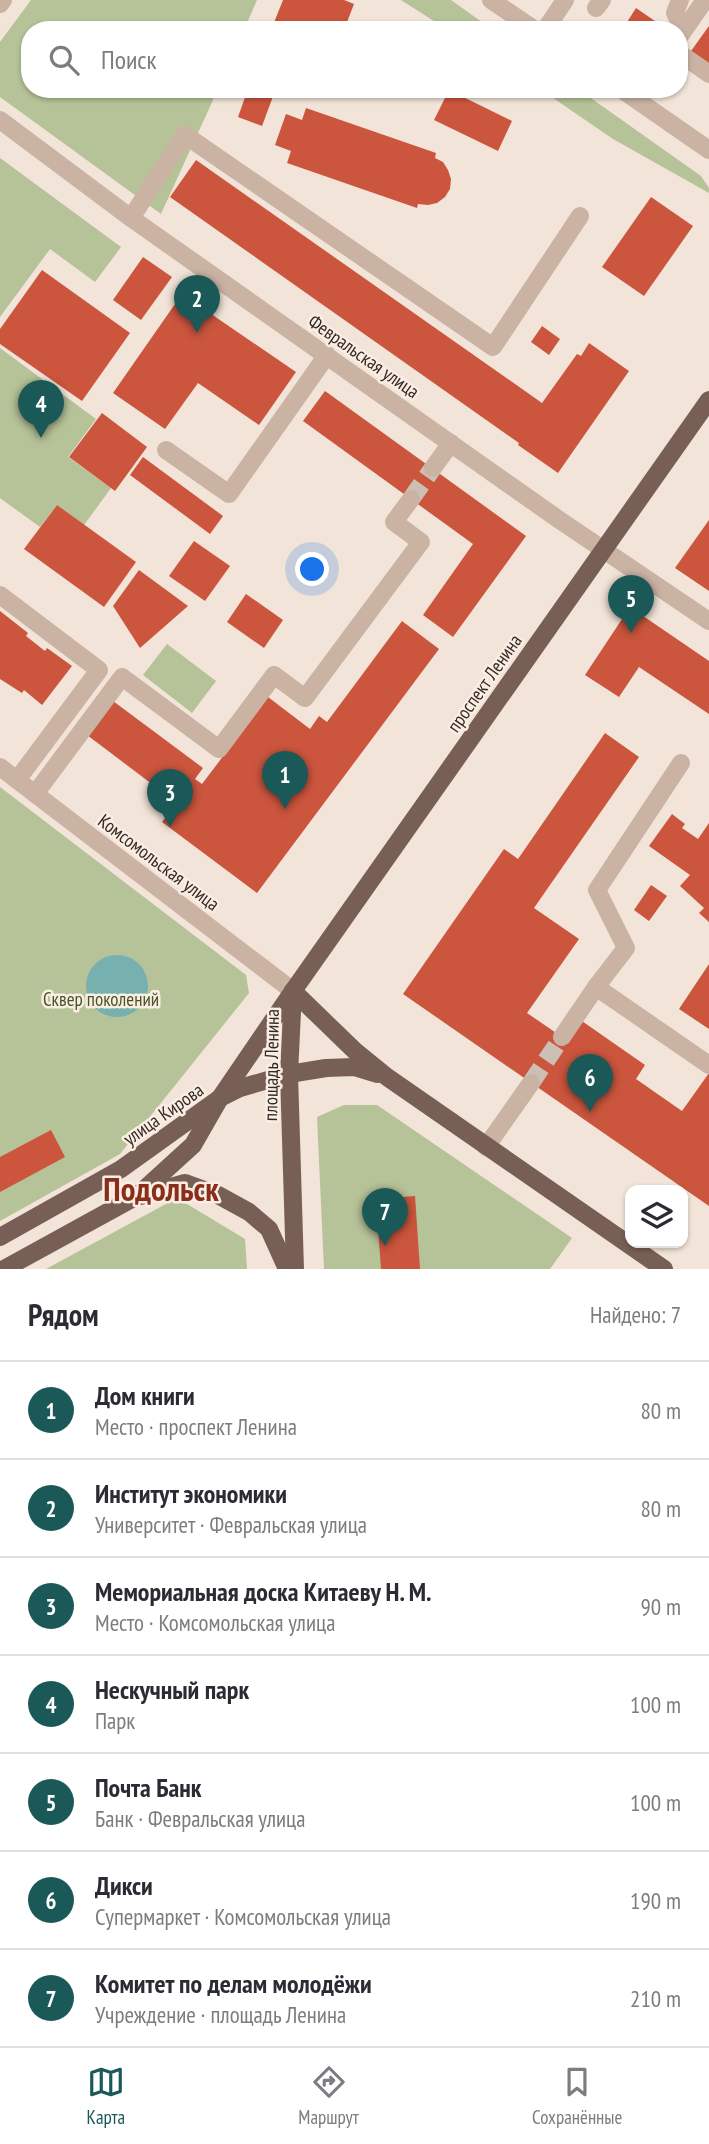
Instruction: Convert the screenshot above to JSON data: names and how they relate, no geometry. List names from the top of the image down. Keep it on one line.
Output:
{"streets":{"main road":["проспект Ленина","площадь Ленина","улица Кирова"],"street":["Февральская улица","Комсомольская улица"]},"crossings":[["Февральская улица","проспект Ленина"],["проспект Ленина","Комсомольская улица"],["проспект Ленина","площадь Ленина"],["Комсомольская улица","площадь Ленина"],["площадь Ленина","улица Кирова"]],"districts":["Подольск"],"parks":["Сквер поколений"],"page":{"search":"Поиск","pins":["2","4","5","1","3","6","7"],"heading":["Рядом","Найдено: 7"],"list":[{"mark":"1","name":"Дом книги","note":"Место · проспект Ленина","value":"80 m"},{"mark":"2","name":"Институт экономики","note":"Университет · Февральская улица","value":"80 m"},{"mark":"3","name":"Мемориальная доска Китаеву Н. М.","note":"Место · Комсомольская улица","value":"90 m"},{"mark":"4","name":"Нескучный парк","note":"Парк","value":"100 m"},{"mark":"5","name":"Почта Банк","note":"Банк · Февральская улица","value":"100 m"},{"mark":"6","name":"Дикси","note":"Супермаркет · Комсомольская улица","value":"190 m"},{"mark":"7","name":"Комитет по делам молодёжи","note":"Учреждение · площадь Ленина","value":"210 m"}],"nav":["Карта","Маршрут","Сохранённые"]}}
